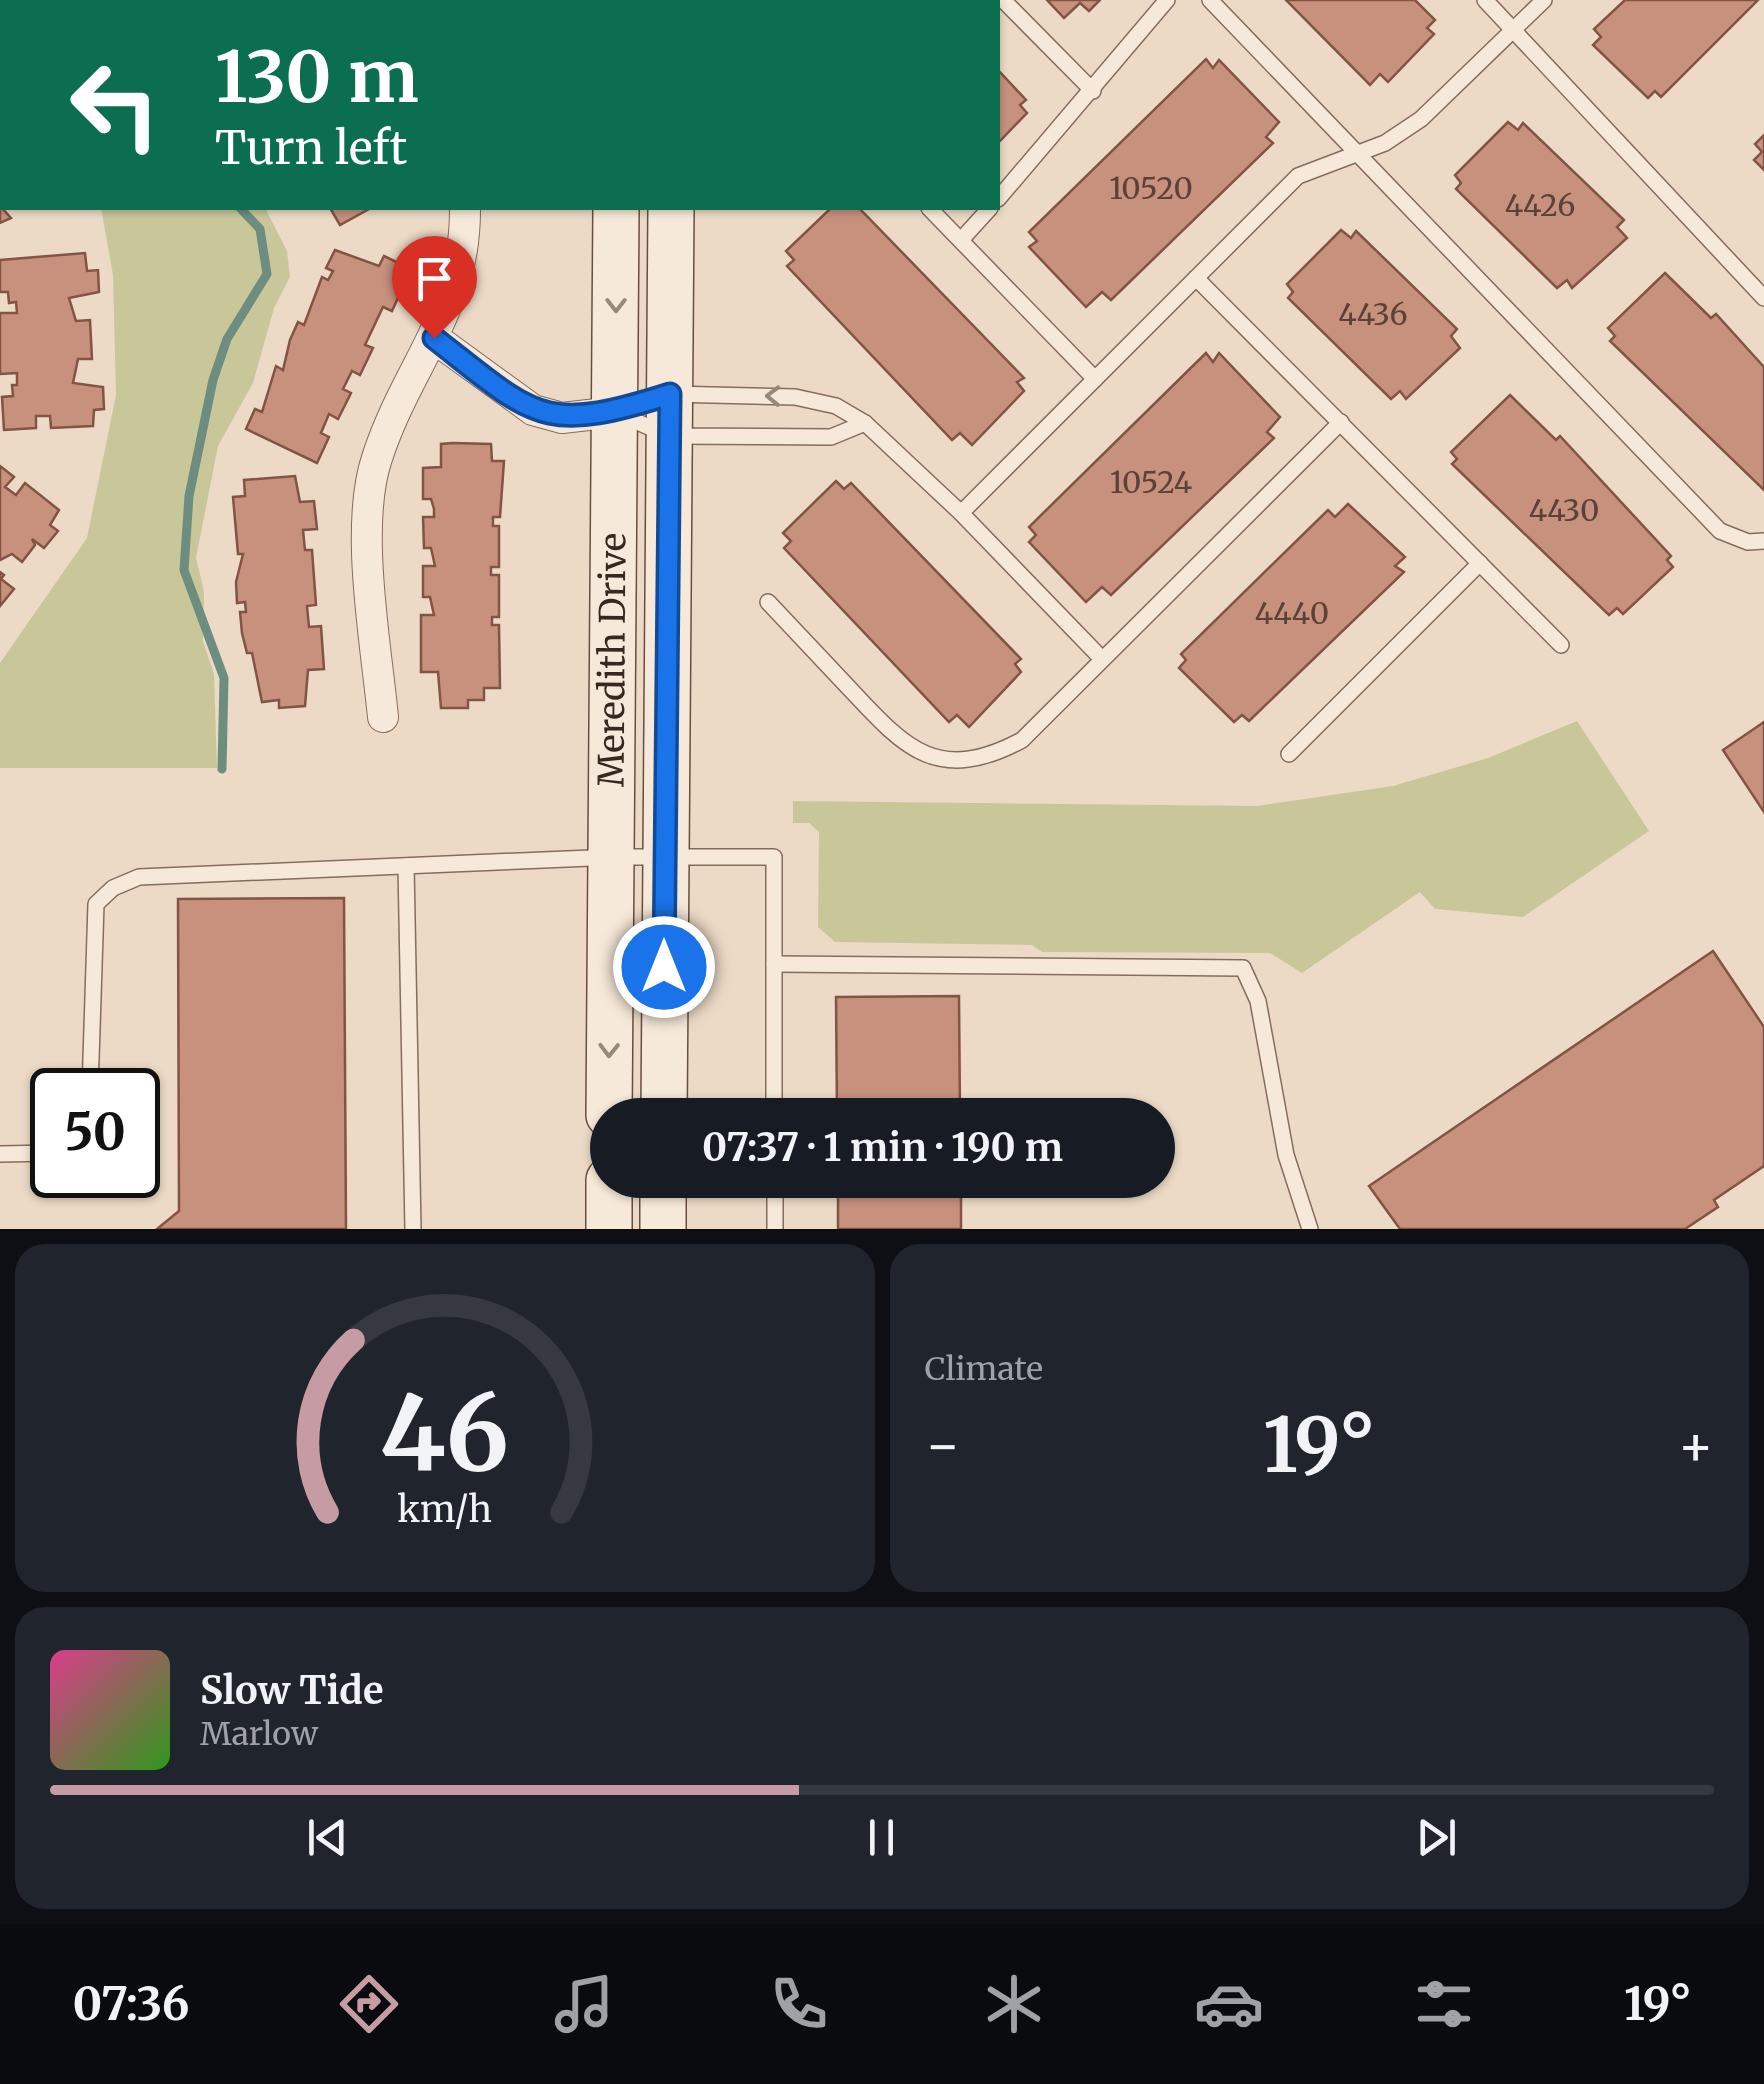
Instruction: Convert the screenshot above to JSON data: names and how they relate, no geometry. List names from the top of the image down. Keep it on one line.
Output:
{"streets":{"main road":["Meredith Drive"]},"house_numbers":["10520","4426","4436","10524","4430","4440"],"page":{"turn":["130 m","Turn left"],"limit":"50","trip":"07:37 · 1 min · 190 m","tile":"Climate","heat":["−","19°","+"],"song":["Slow Tide","Marlow"],"tabs":["07:36","19°"],"gauge":["46","km/h"]}}
